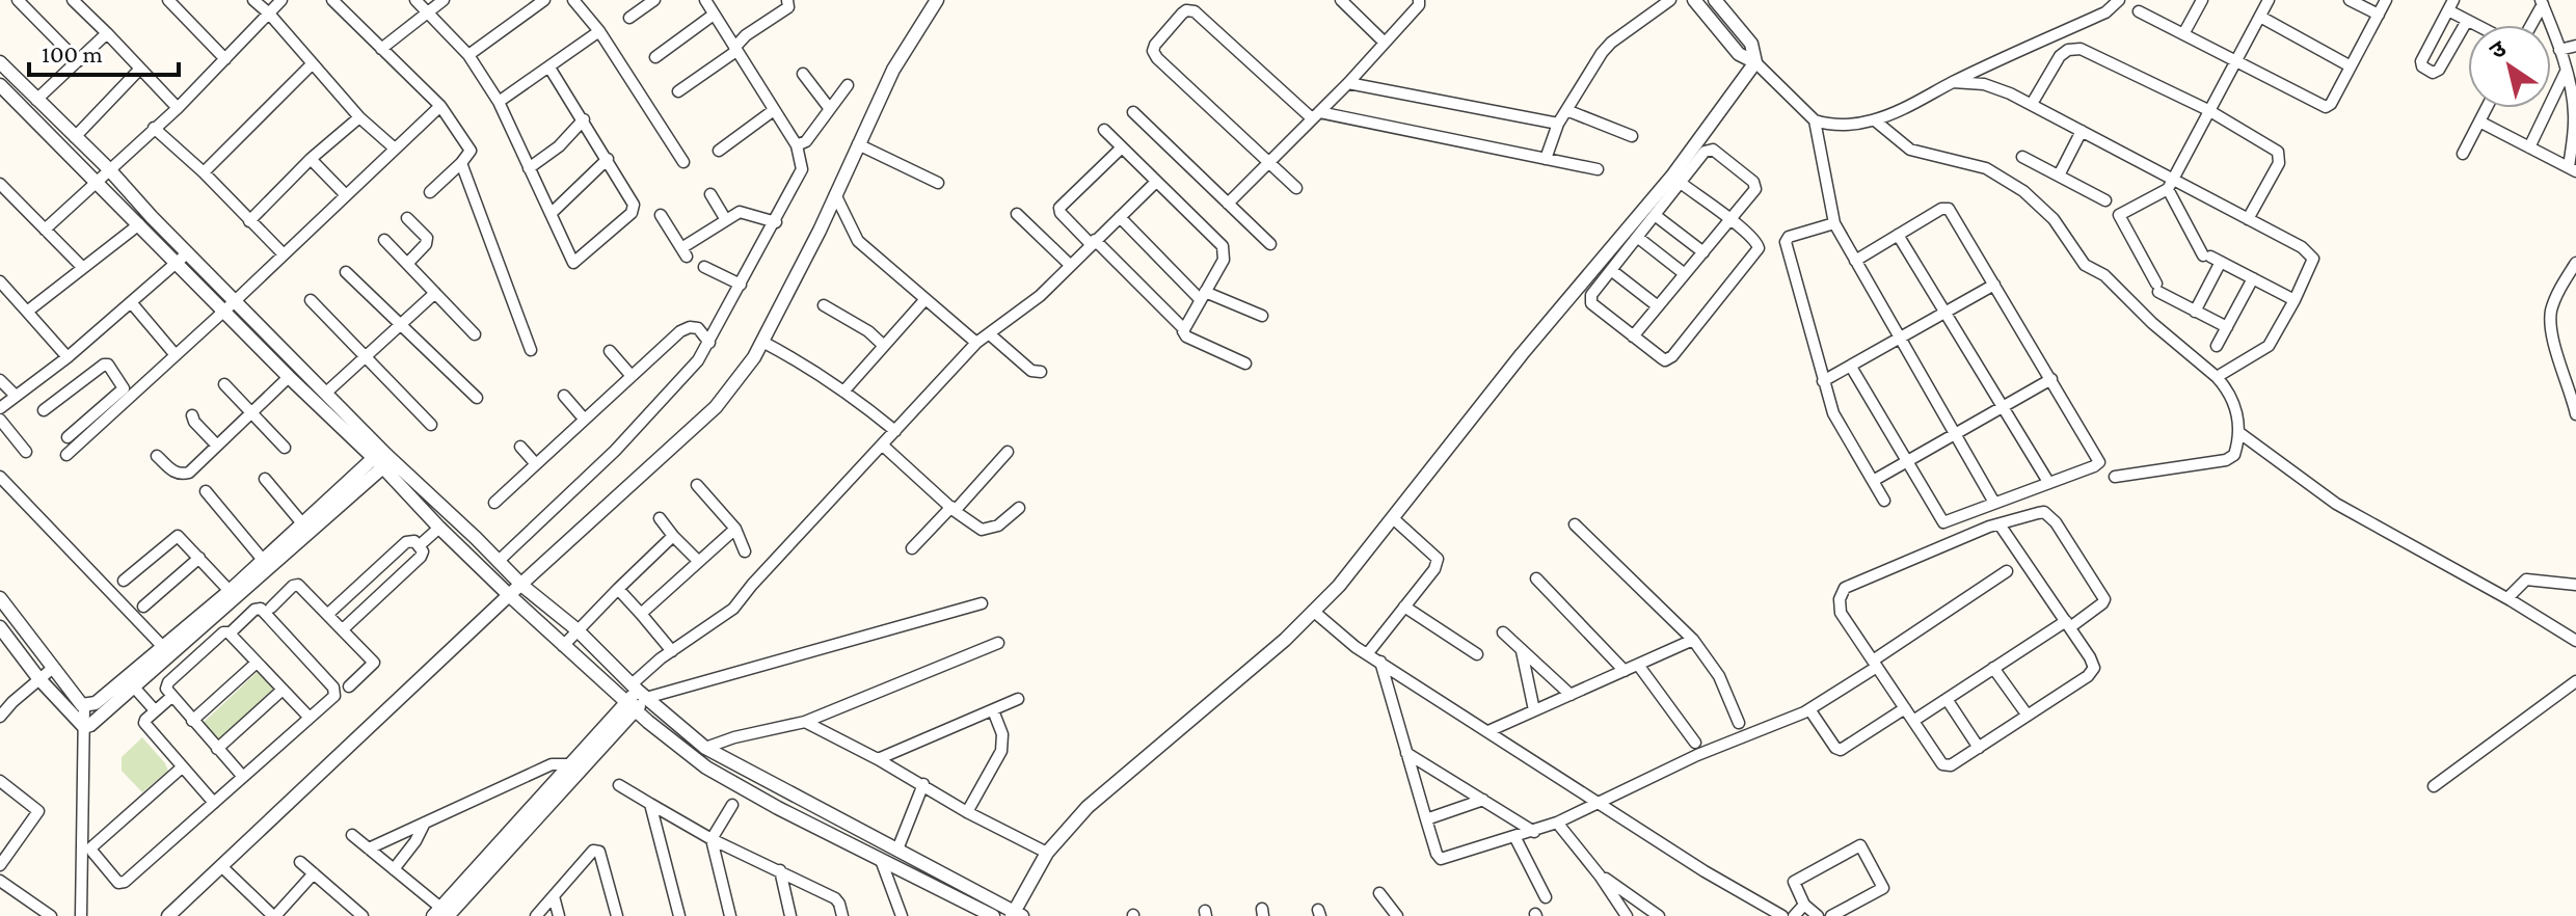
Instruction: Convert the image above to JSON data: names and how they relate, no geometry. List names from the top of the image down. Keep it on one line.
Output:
{"scale_bar":"100 m","north":"top left"}
